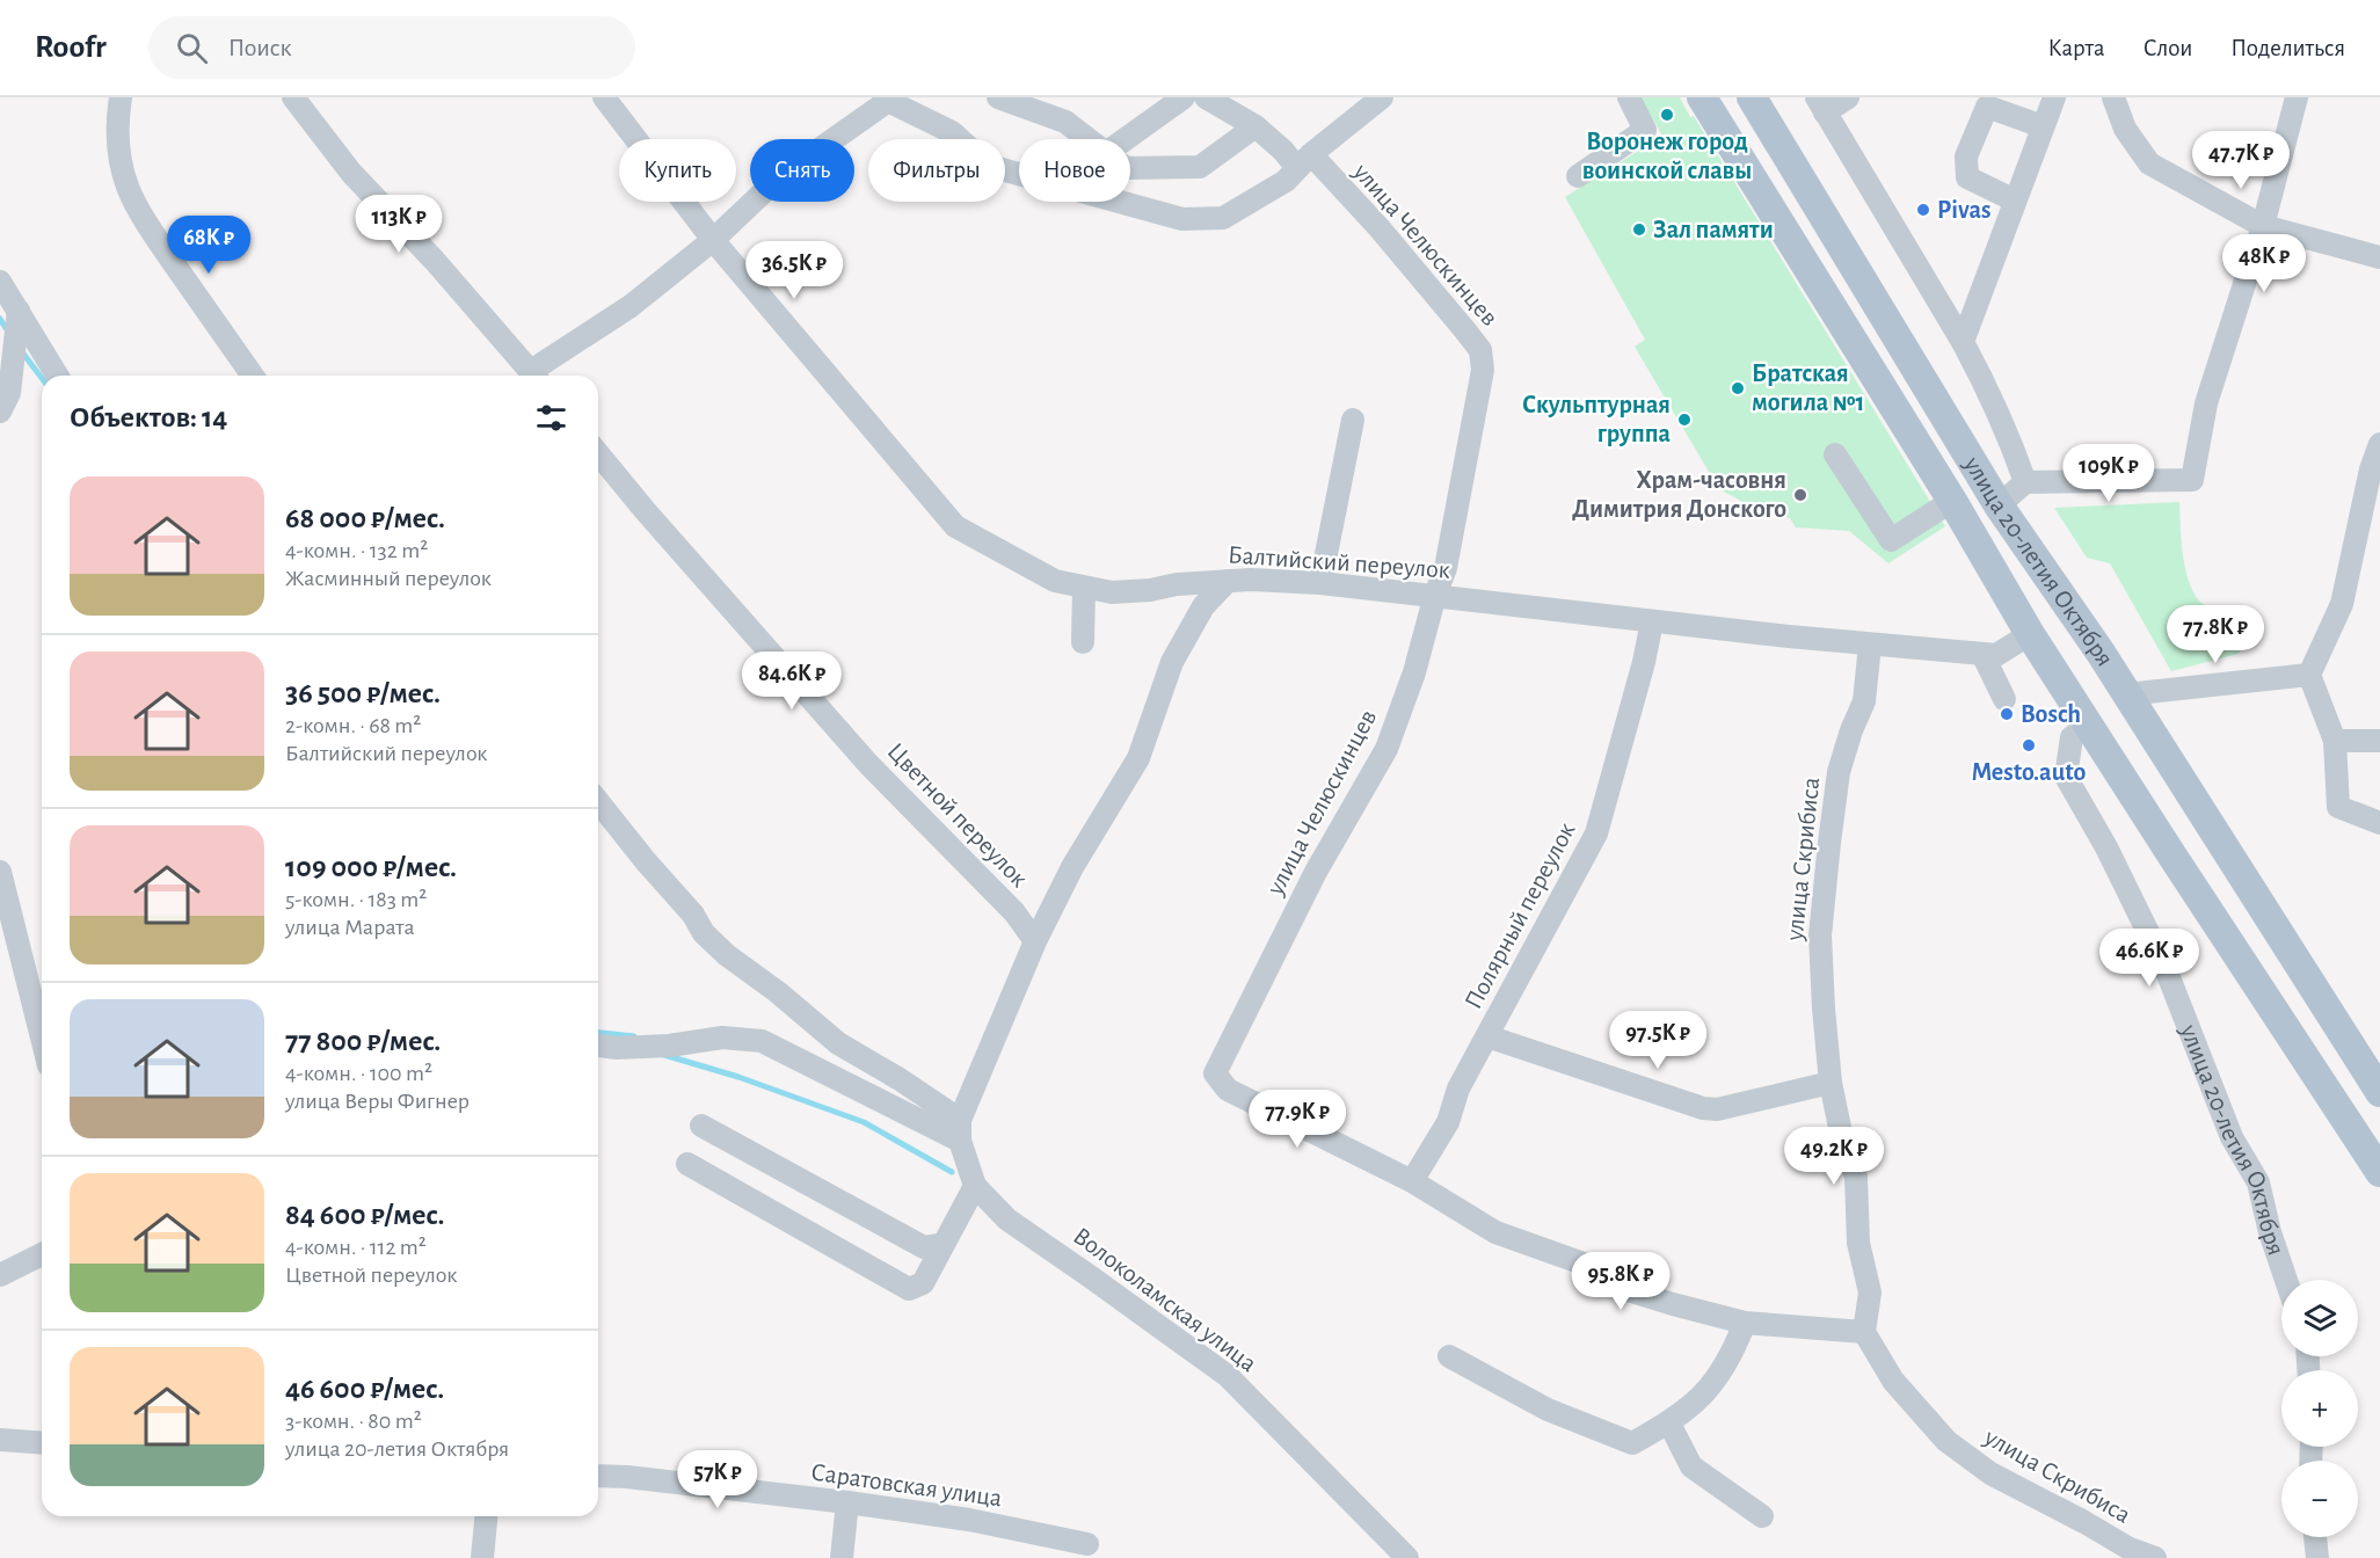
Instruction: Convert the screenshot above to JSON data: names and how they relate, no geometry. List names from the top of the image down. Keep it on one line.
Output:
{"streets":{"main road":["улица 20-летия Октября"],"street":["улица Челюскинцев","Балтийский переулок","Цветной переулок","улица Скрибиса","Полярный переулок","Волоколамская улица","Саратовская улица"]},"crossings":[["улица Челюскинцев","Балтийский переулок"],["улица Челюскинцев","Полярный переулок"],["Балтийский переулок","улица 20-летия Октября"],["Балтийский переулок","улица Скрибиса"],["Балтийский переулок","Полярный переулок"]],"places":["Воронеж город воинской славы","Pivas","Зал памяти","Братская могила №1","Скульптурная группа","Храм-часовня Димитрия Донского","Bosch","Mesto.auto"],"page":{"header":"Roofr","search":"Поиск","nav":["Карта","Слои","Поделиться"],"price":["47.7K ₽","113K ₽","68K ₽","48K ₽","36.5K ₽","109K ₽","77.8K ₽","84.6K ₽","46.6K ₽","97.5K ₽","77.9K ₽","49.2K ₽","95.8K ₽","57K ₽"],"chip":["Купить","Снять","Фильтры","Новое"],"heading":"Объектов: 14","list":[{"name":"68 000 ₽/мес.","note":"4-комн. · 132 m² · Жасминный переулок"},{"name":"36 500 ₽/мес.","note":"2-комн. · 68 m² · Балтийский переулок"},{"name":"109 000 ₽/мес.","note":"5-комн. · 183 m² · улица Марата"},{"name":"77 800 ₽/мес.","note":"4-комн. · 100 m² · улица Веры Фигнер"},{"name":"84 600 ₽/мес.","note":"4-комн. · 112 m² · Цветной переулок"},{"name":"46 600 ₽/мес.","note":"3-комн. · 80 m² · улица 20-летия Октября"}],"map_buttons":["+","−"]}}
